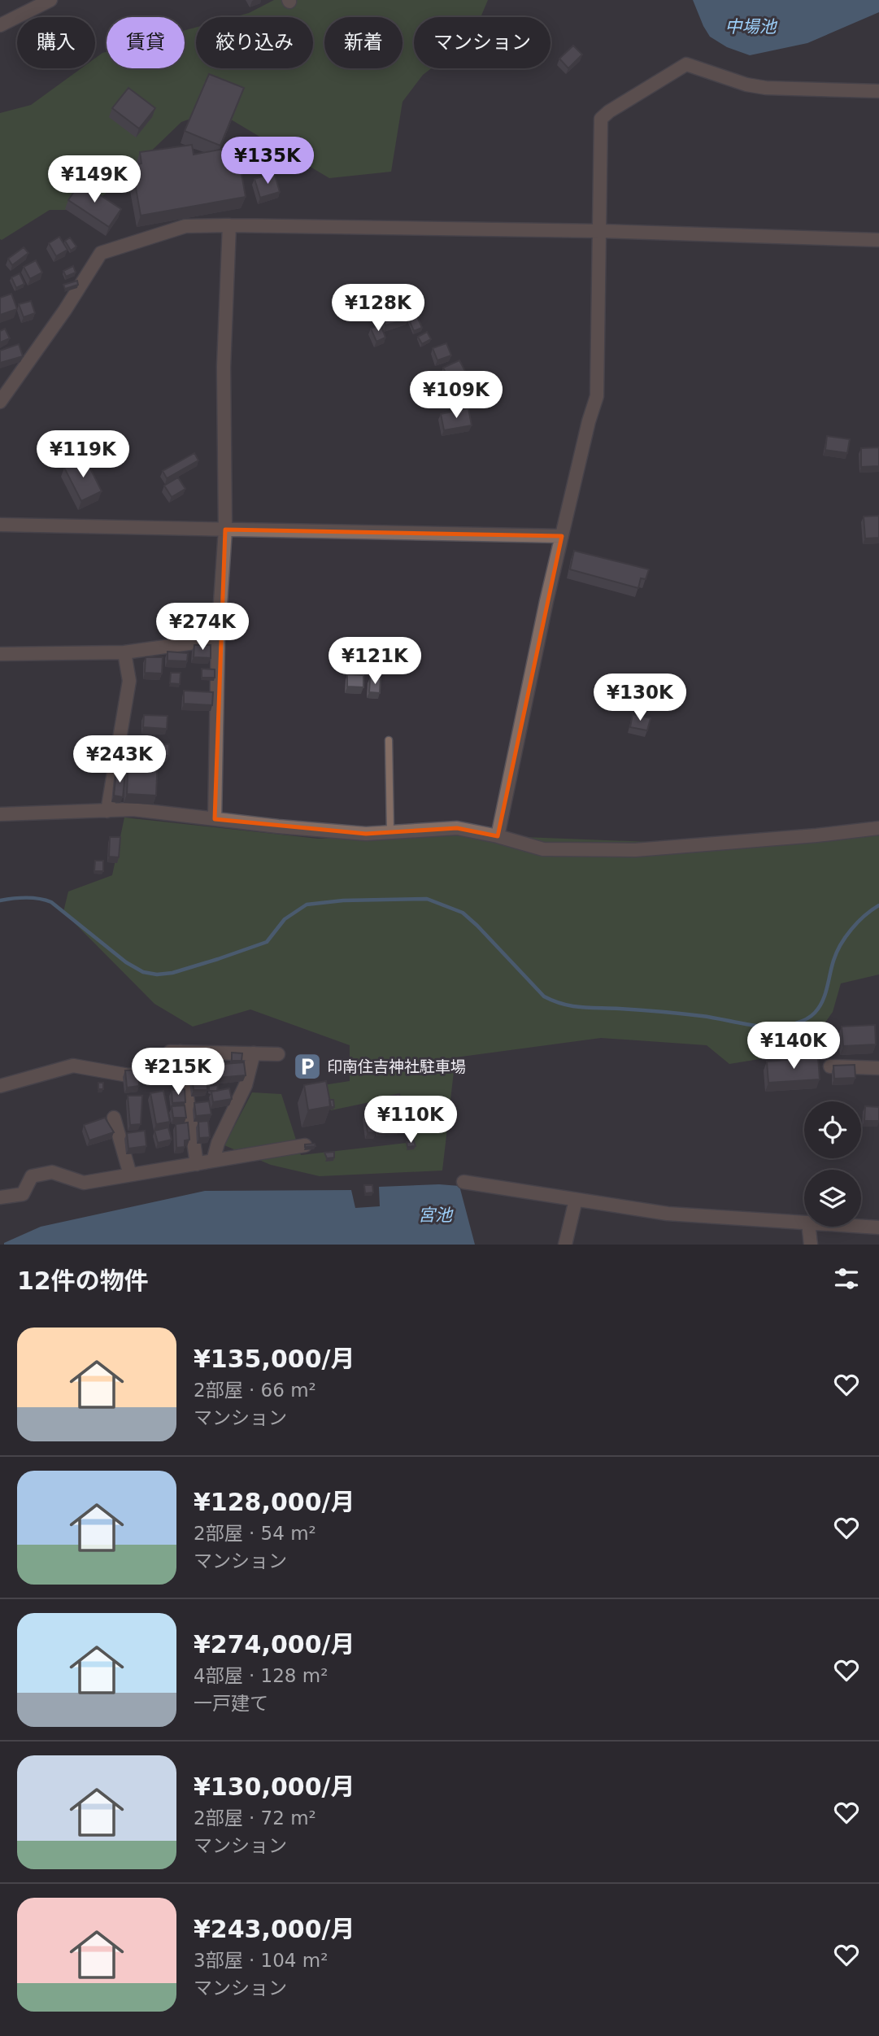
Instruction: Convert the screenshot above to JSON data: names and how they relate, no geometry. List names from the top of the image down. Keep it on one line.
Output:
{"water":["中場池","宮池"],"places":{"parking":["印南住吉神社駐車場"]},"page":{"chip":["購入","賃貸","絞り込み","新着","マンション"],"price":["¥135K","¥149K","¥128K","¥109K","¥119K","¥274K","¥121K","¥130K","¥243K","¥140K","¥215K","¥110K"],"heading":"12件の物件","list":[{"name":"¥135,000/月","note":"2部屋 · 66 m² · マンション"},{"name":"¥128,000/月","note":"2部屋 · 54 m² · マンション"},{"name":"¥274,000/月","note":"4部屋 · 128 m² · 一戸建て"},{"name":"¥130,000/月","note":"2部屋 · 72 m² · マンション"},{"name":"¥243,000/月","note":"3部屋 · 104 m² · マンション"}]}}
